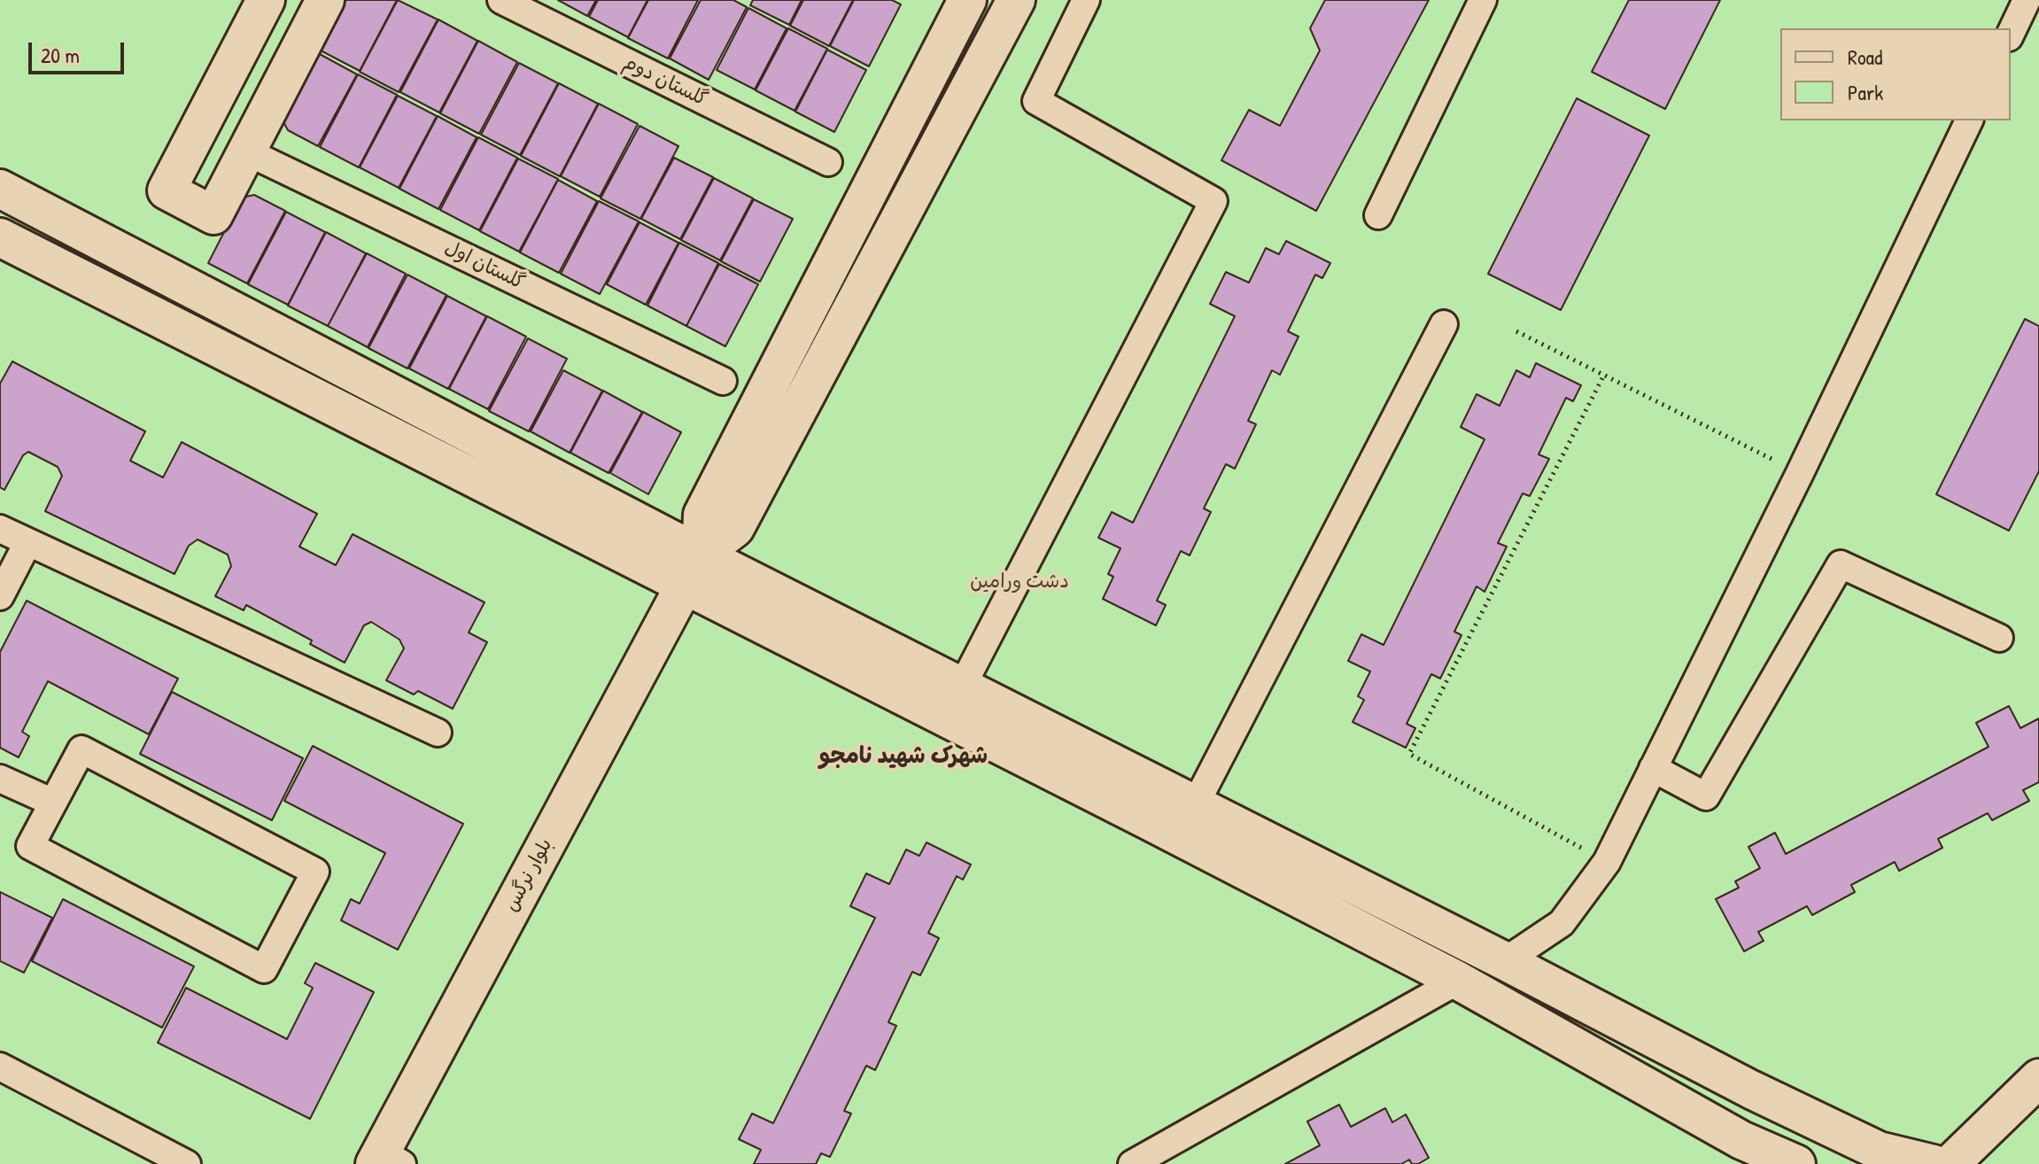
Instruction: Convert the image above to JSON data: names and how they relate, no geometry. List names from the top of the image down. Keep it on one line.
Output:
{"streets":{"street":["گلستان دوم","گلستان اول","بلوار نرگس"]},"districts":["شهرک شهید نامجو"],"parks":["دشت ورامین"],"legend":["Road","Park"],"scale_bar":"20 m"}
